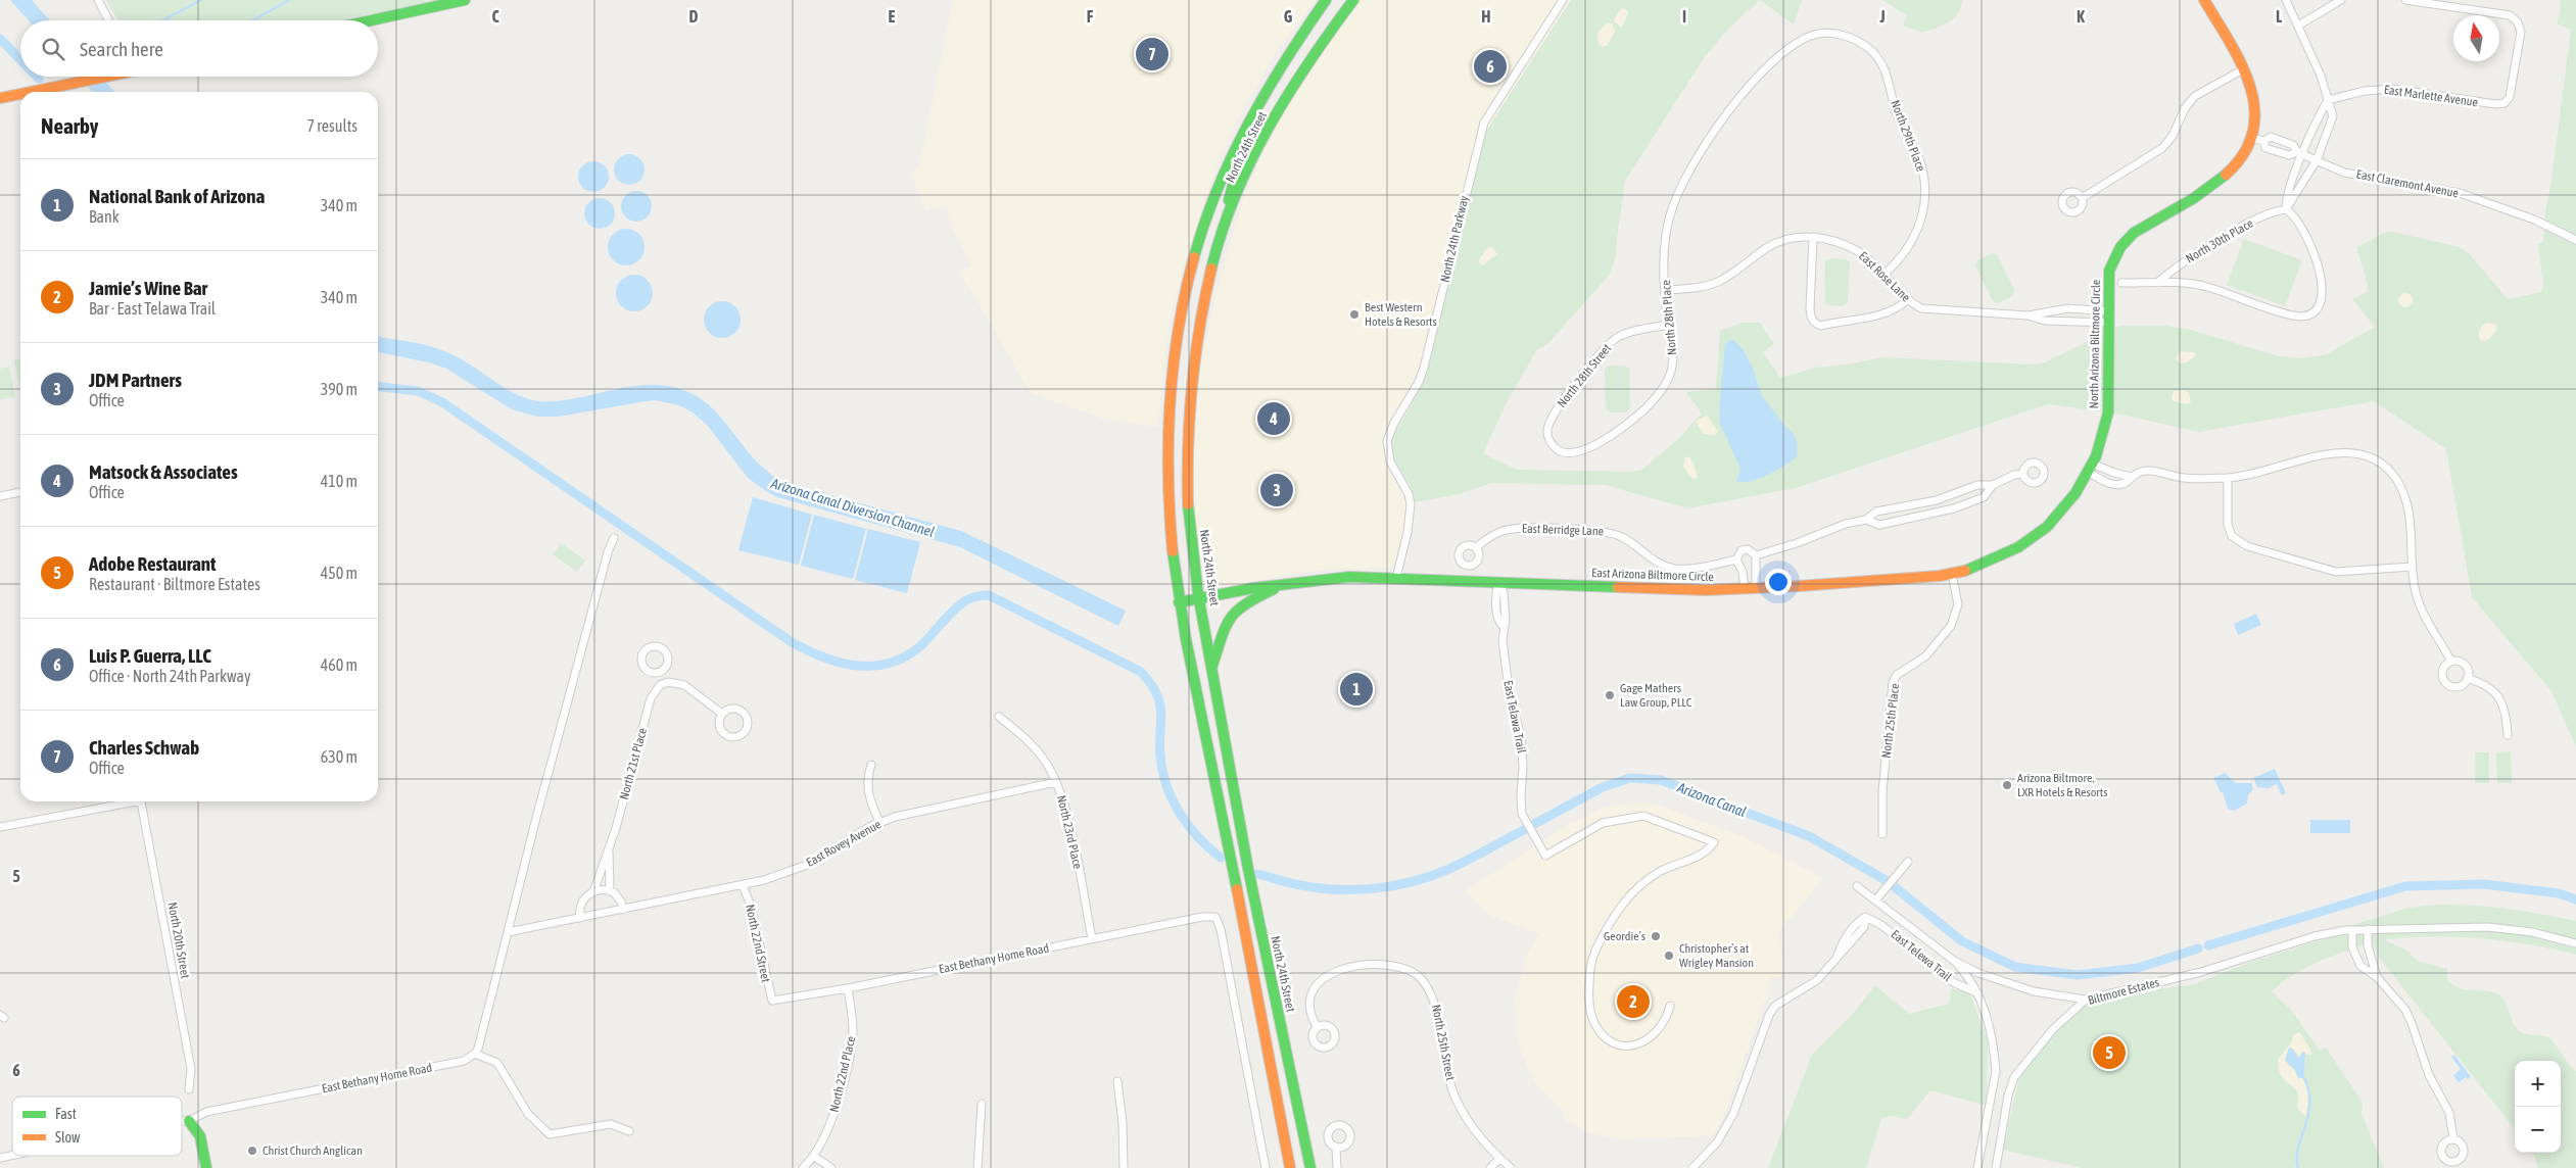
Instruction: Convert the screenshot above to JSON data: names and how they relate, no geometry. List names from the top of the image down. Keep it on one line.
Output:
{"streets":{"main road":["North 24th Street","North Arizona Biltmore Circle","East Arizona Biltmore Circle"],"street":["East Marlette Avenue","North 29th Place","East Claremont Avenue","North 24th Parkway","North 30th Place","East Rose Lane","North 28th Place","North 28th Street","East Berridge Lane","East Telawa Trail","North 25th Place","North 21st Place","North 23rd Place","East Rovey Avenue","North 20th Street","North 22nd Street","East Telewa Trail","East Bethany Home Road","Biltmore Estates","North 25th Street","North 22nd Place"]},"crossings":[["North 29th Place","East Rose Lane"],["North 29th Place","North 28th Place"],["North 24th Street","East Arizona Biltmore Circle"],["East Claremont Avenue","North Arizona Biltmore Circle"],["North 24th Parkway","East Arizona Biltmore Circle"],["East Rose Lane","North 28th Place"],["East Rose Lane","North Arizona Biltmore Circle"],["North 28th Place","North 28th Street"],["North Arizona Biltmore Circle","East Arizona Biltmore Circle"],["East Arizona Biltmore Circle","East Telawa Trail"],["East Arizona Biltmore Circle","North 25th Place"],["North 23rd Place","East Rovey Avenue"],["North 23rd Place","East Bethany Home Road"],["East Rovey Avenue","North 22nd Street"],["North 22nd Street","East Bethany Home Road"],["East Bethany Home Road","North 22nd Place"]],"water":["Arizona Canal Diversion Channel","Arizona Canal"],"places":["Best Western Hotels & Resorts","Gage Mathers Law Group, PLLC","Arizona Biltmore, LXR Hotels & Resorts","Geordie’s","Christopher’s at Wrigley Mansion","Christ Church Anglican"],"legend":["Fast","Slow"],"north":"top","page":{"search":"Search here","pins":["7","6","4","3","1","2","5"],"heading":["Nearby","7 results"],"list":[{"mark":"1","name":"National Bank of Arizona","note":"Bank","value":"340 m"},{"mark":"2","name":"Jamie’s Wine Bar","note":"Bar · East Telawa Trail","value":"340 m"},{"mark":"3","name":"JDM Partners","note":"Office","value":"390 m"},{"mark":"4","name":"Matsock & Associates","note":"Office","value":"410 m"},{"mark":"5","name":"Adobe Restaurant","note":"Restaurant · Biltmore Estates","value":"450 m"},{"mark":"6","name":"Luis P. Guerra, LLC","note":"Office · North 24th Parkway","value":"460 m"},{"mark":"7","name":"Charles Schwab","note":"Office","value":"630 m"}],"map_buttons":["+","−"]},"grid":{"columns":["C","D","E","F","G","H","I","J","K","L"],"rows":["5","6"]}}
